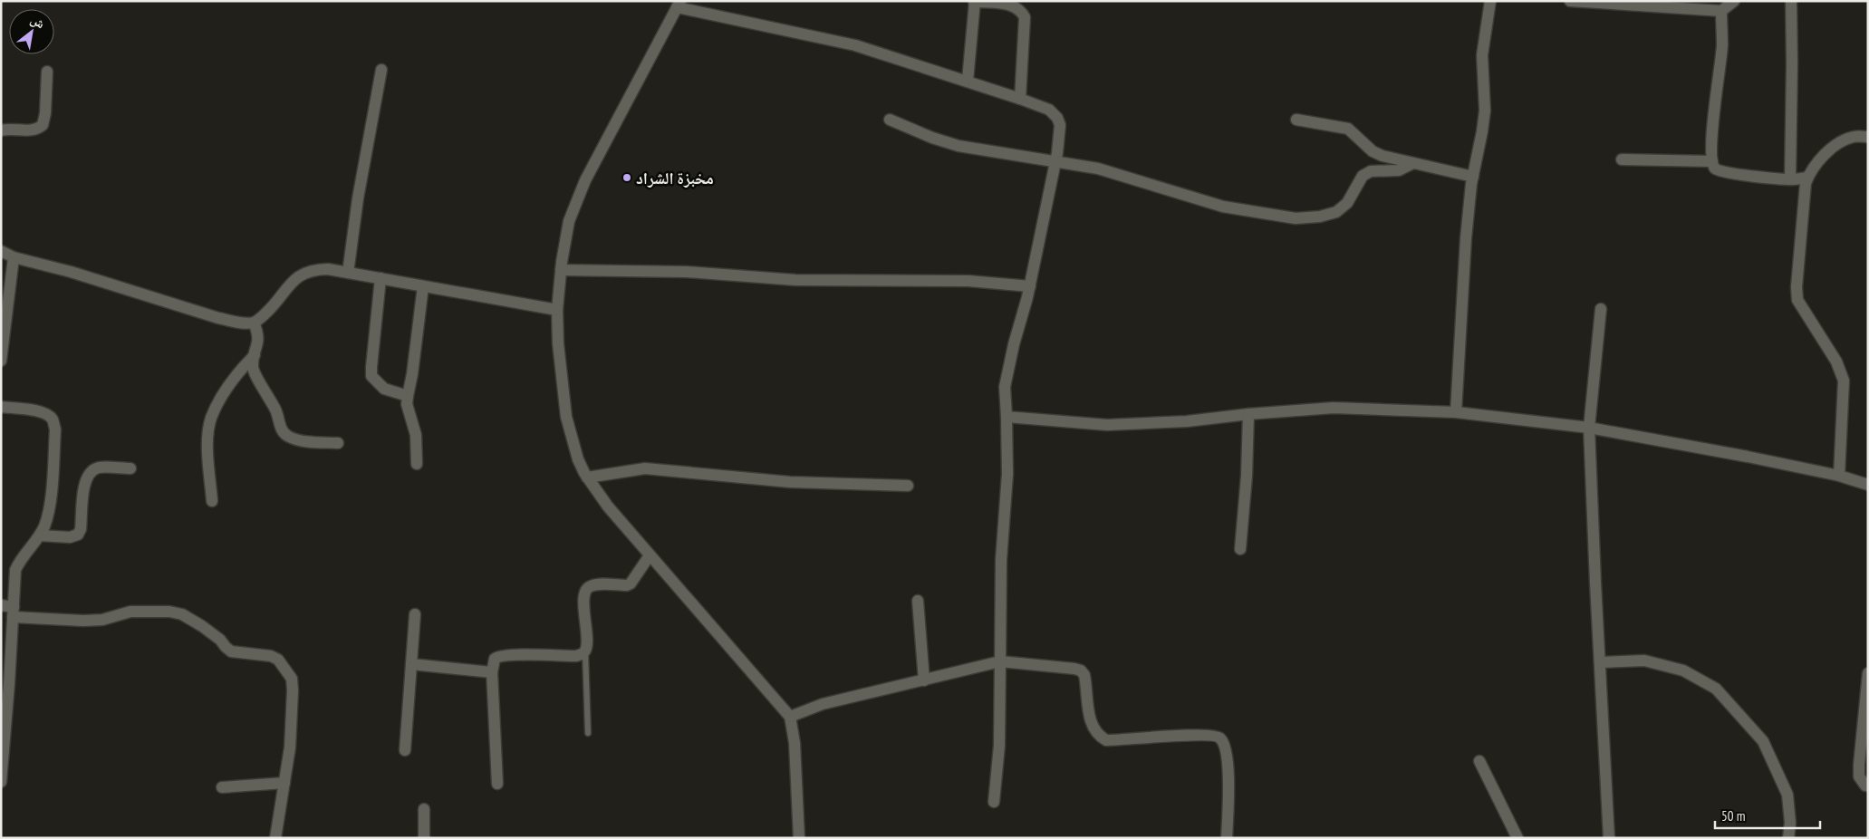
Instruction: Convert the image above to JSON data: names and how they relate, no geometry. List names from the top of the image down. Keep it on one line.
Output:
{"places":["مخبزة الشراد"],"scale_bar":"50 m","north":"top right"}
